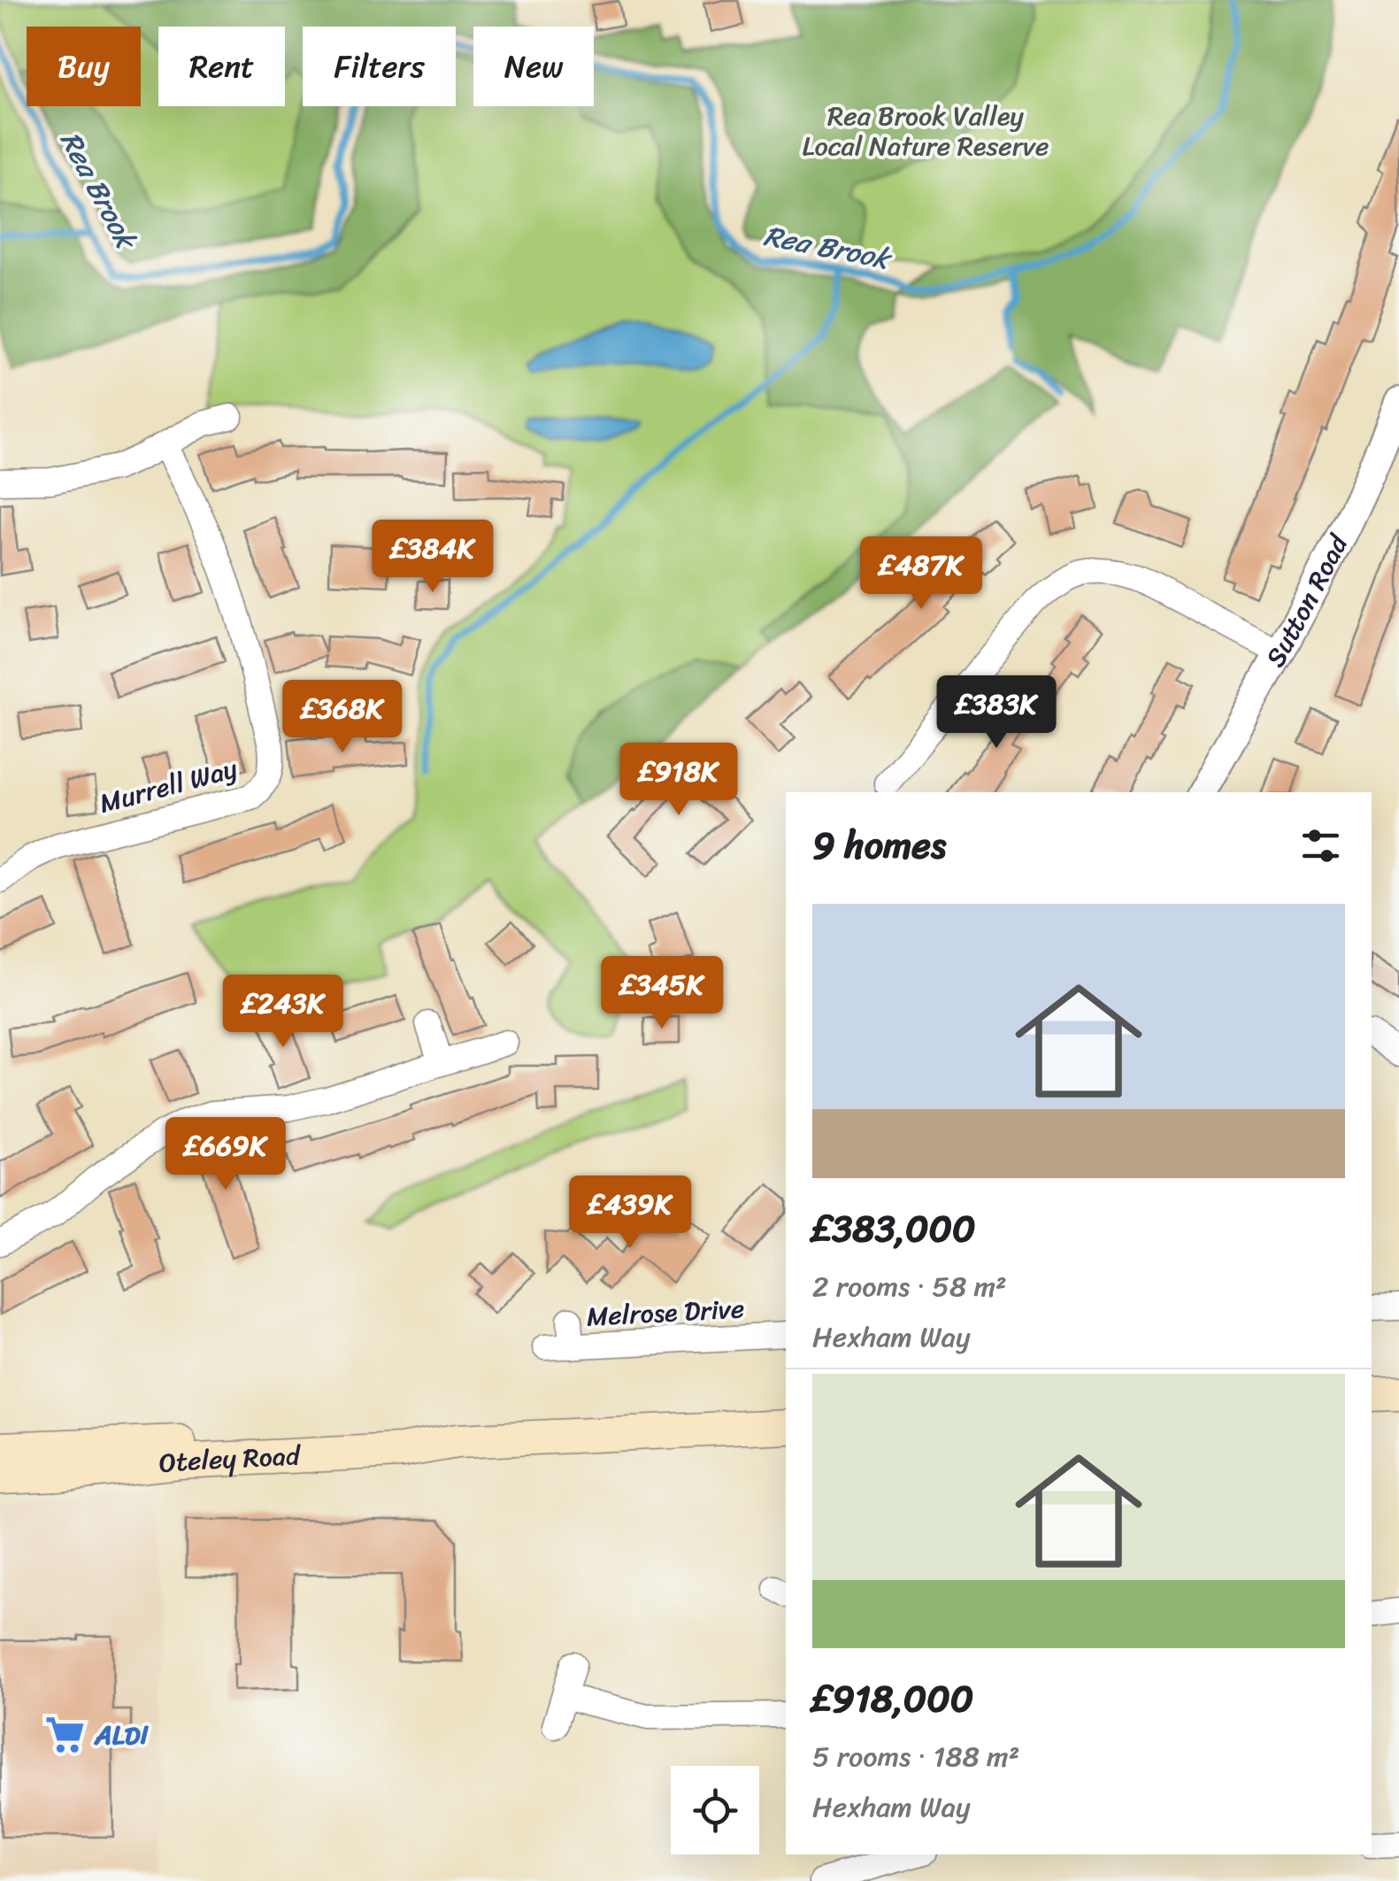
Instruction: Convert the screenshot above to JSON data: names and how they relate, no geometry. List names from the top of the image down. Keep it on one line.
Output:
{"streets":{"main road":["Oteley Road"],"street":["Sutton Road","Murrell Way","Melrose Drive"]},"water":["Rea Brook"],"parks":["Rea Brook Valley Local Nature Reserve"],"places":{"supermarket":["ALDI"]},"page":{"chip":["Buy","Rent","Filters","New"],"price":["£384K","£487K","£383K","£368K","£918K","£345K","£243K","£669K","£439K"],"heading":"9 homes","list":[{"name":"£383,000","note":"2 rooms · 58 m² · Hexham Way"},{"name":"£918,000","note":"5 rooms · 188 m² · Hexham Way"}]}}
